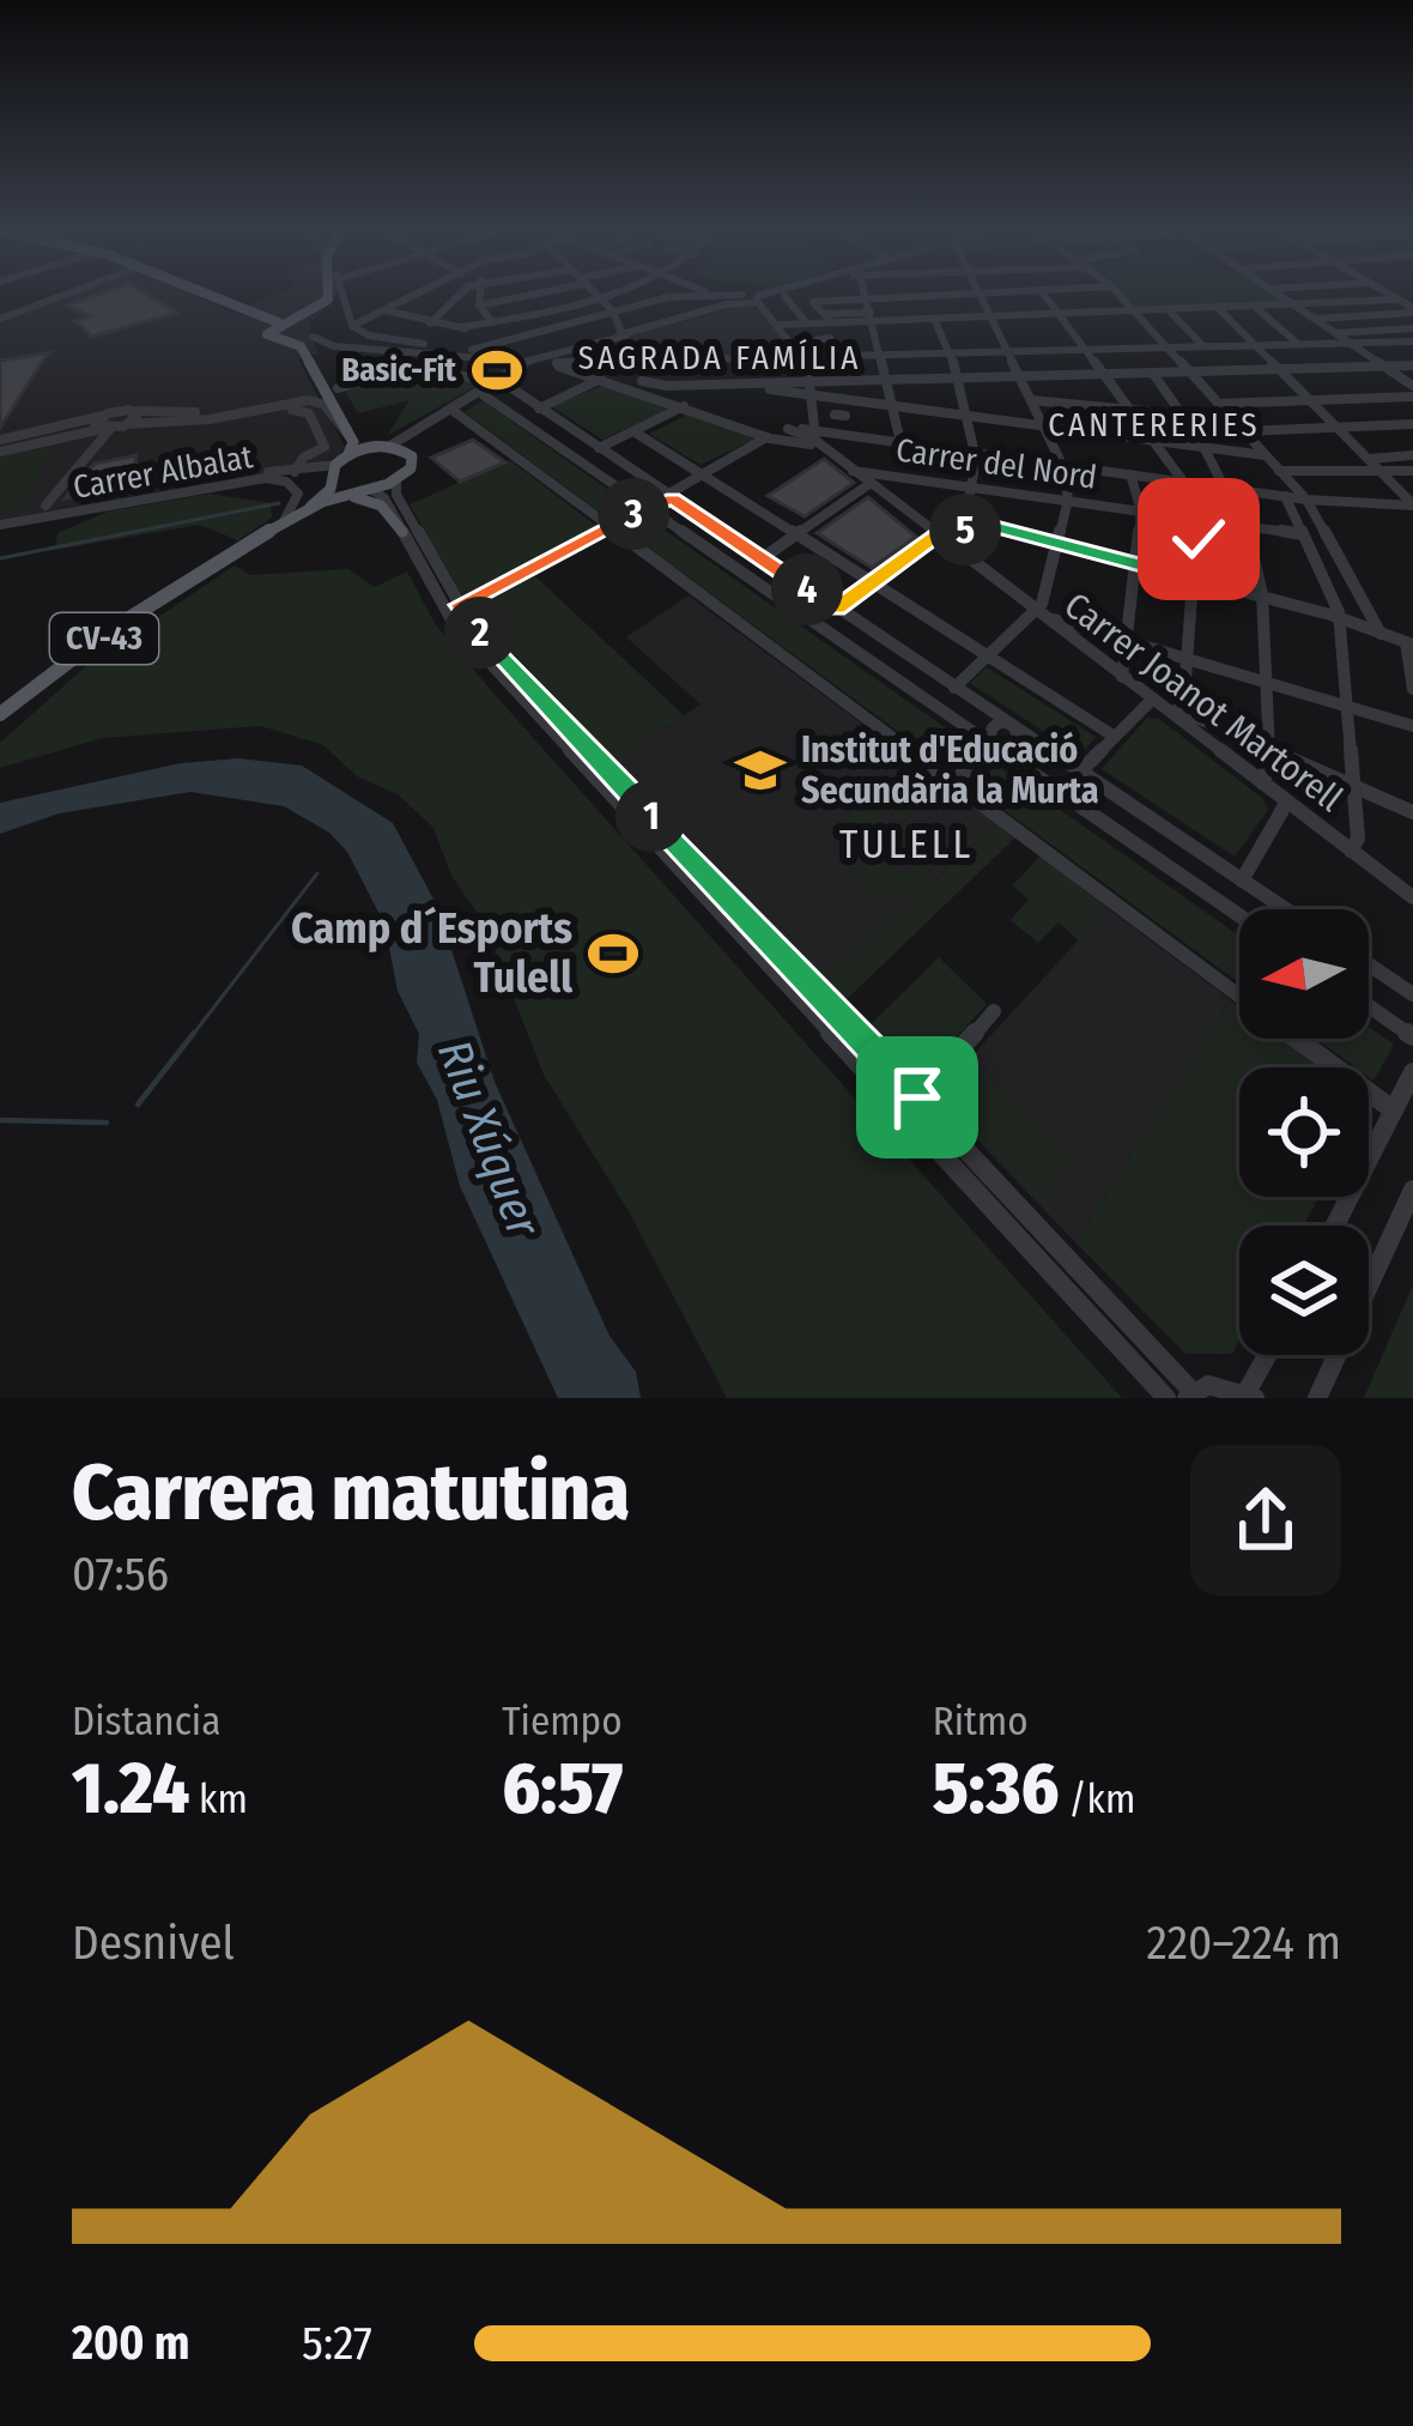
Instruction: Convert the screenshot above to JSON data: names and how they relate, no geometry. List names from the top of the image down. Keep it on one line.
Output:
{"streets":{"main road":["CV-43"],"street":["Carrer del Nord","Carrer Albalat","Carrer Joanot Martorell"]},"crossings":[["Carrer del Nord","Carrer Joanot Martorell"],["Carrer Albalat","CV-43"]],"districts":["SAGRADA FAMÍLIA","CANTERERIES","TULELL"],"water":["Riu Xúquer"],"places":{"sports":["Basic-Fit","Camp d´Esports Tulell"],"school or university":["Institut d'Educació Secundària la Murta"]},"north":"left","page":{"pins":["3","5","4","2","1"],"heading":["Carrera matutina","07:56"],"stats":[["Distancia","1.24 km"],["Tiempo","6:57"],["Ritmo","5:36 /km"]],"chart":["Desnivel","220–224 m"],"list":[{"name":"200 m","note":"5:27"}]}}
